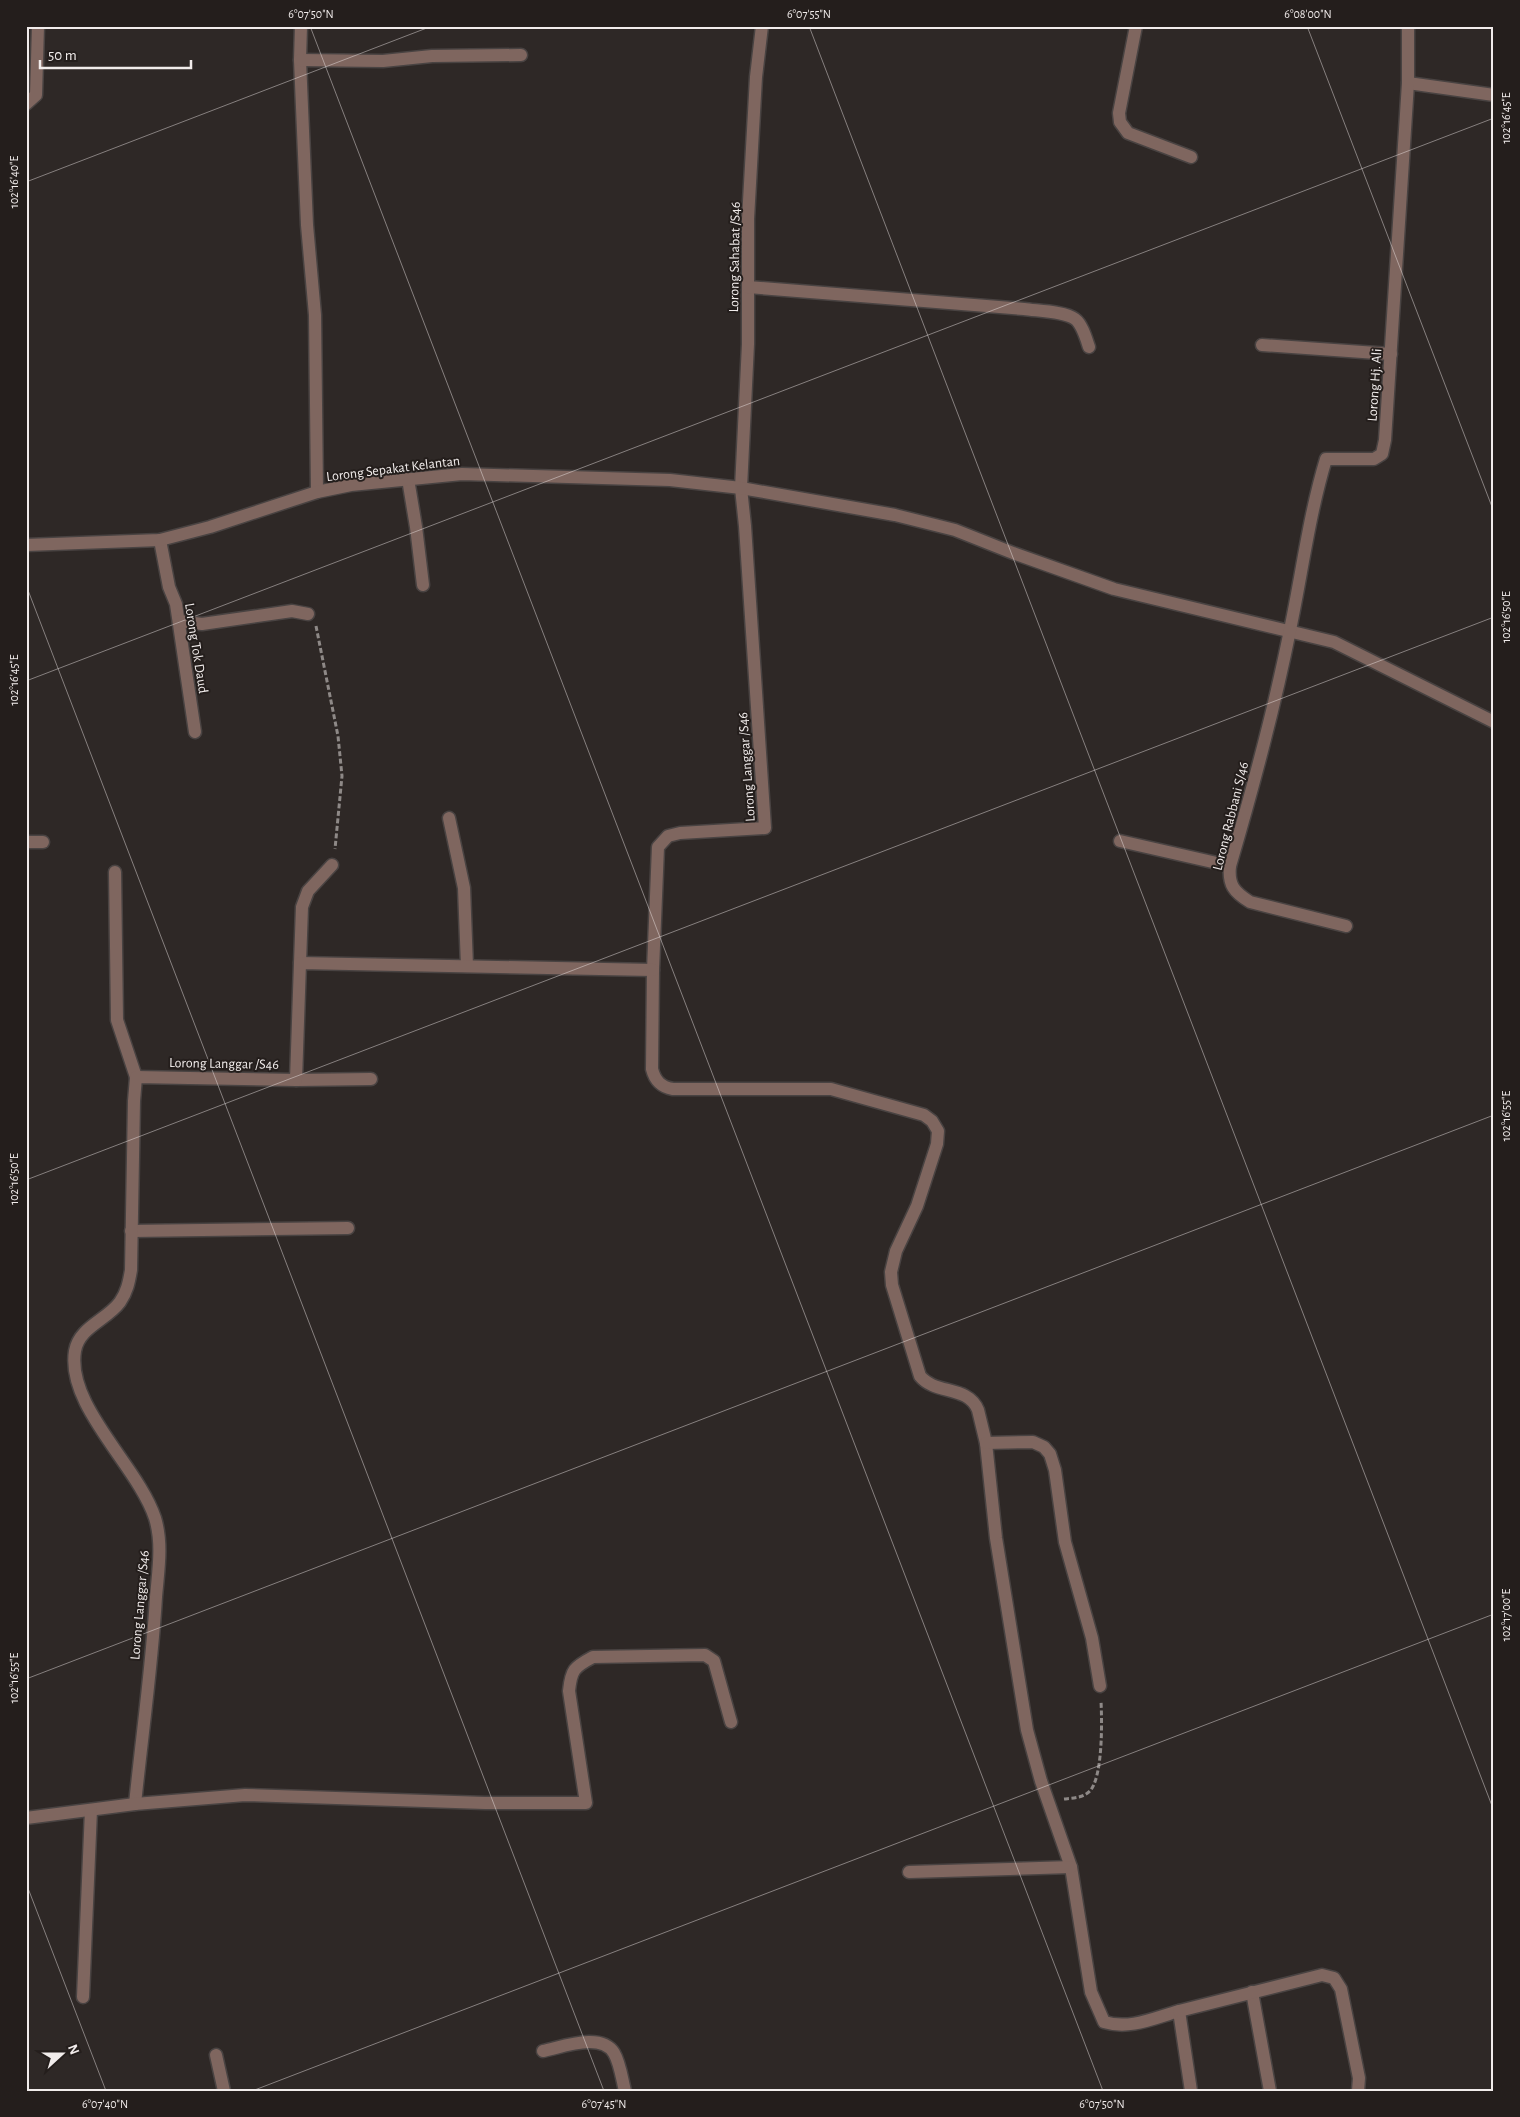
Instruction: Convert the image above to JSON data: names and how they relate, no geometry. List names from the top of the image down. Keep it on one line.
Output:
{"streets":{"street":["Lorong Sahabat /S46","Lorong Hj. Ali","Lorong Sepakat Kelantan","Lorong Tok Daud","Lorong Langgar /S46","Lorong Rabbani S/46"]},"crossings":[["Lorong Sahabat /S46","Lorong Sepakat Kelantan"],["Lorong Sahabat /S46","Lorong Langgar /S46"],["Lorong Hj. Ali","Lorong Sepakat Kelantan"],["Lorong Hj. Ali","Lorong Rabbani S/46"],["Lorong Sepakat Kelantan","Lorong Tok Daud"],["Lorong Sepakat Kelantan","Lorong Langgar /S46"],["Lorong Sepakat Kelantan","Lorong Rabbani S/46"]],"scale_bar":"50 m","north":"right","coordinates":["6°07'50\"N","6°07'55\"N","6°08'00\"N","102°16'45\"E","102°16'40\"E","102°16'50\"E","102°16'55\"E","102°17'00\"E","6°07'40\"N","6°07'45\"N"]}
